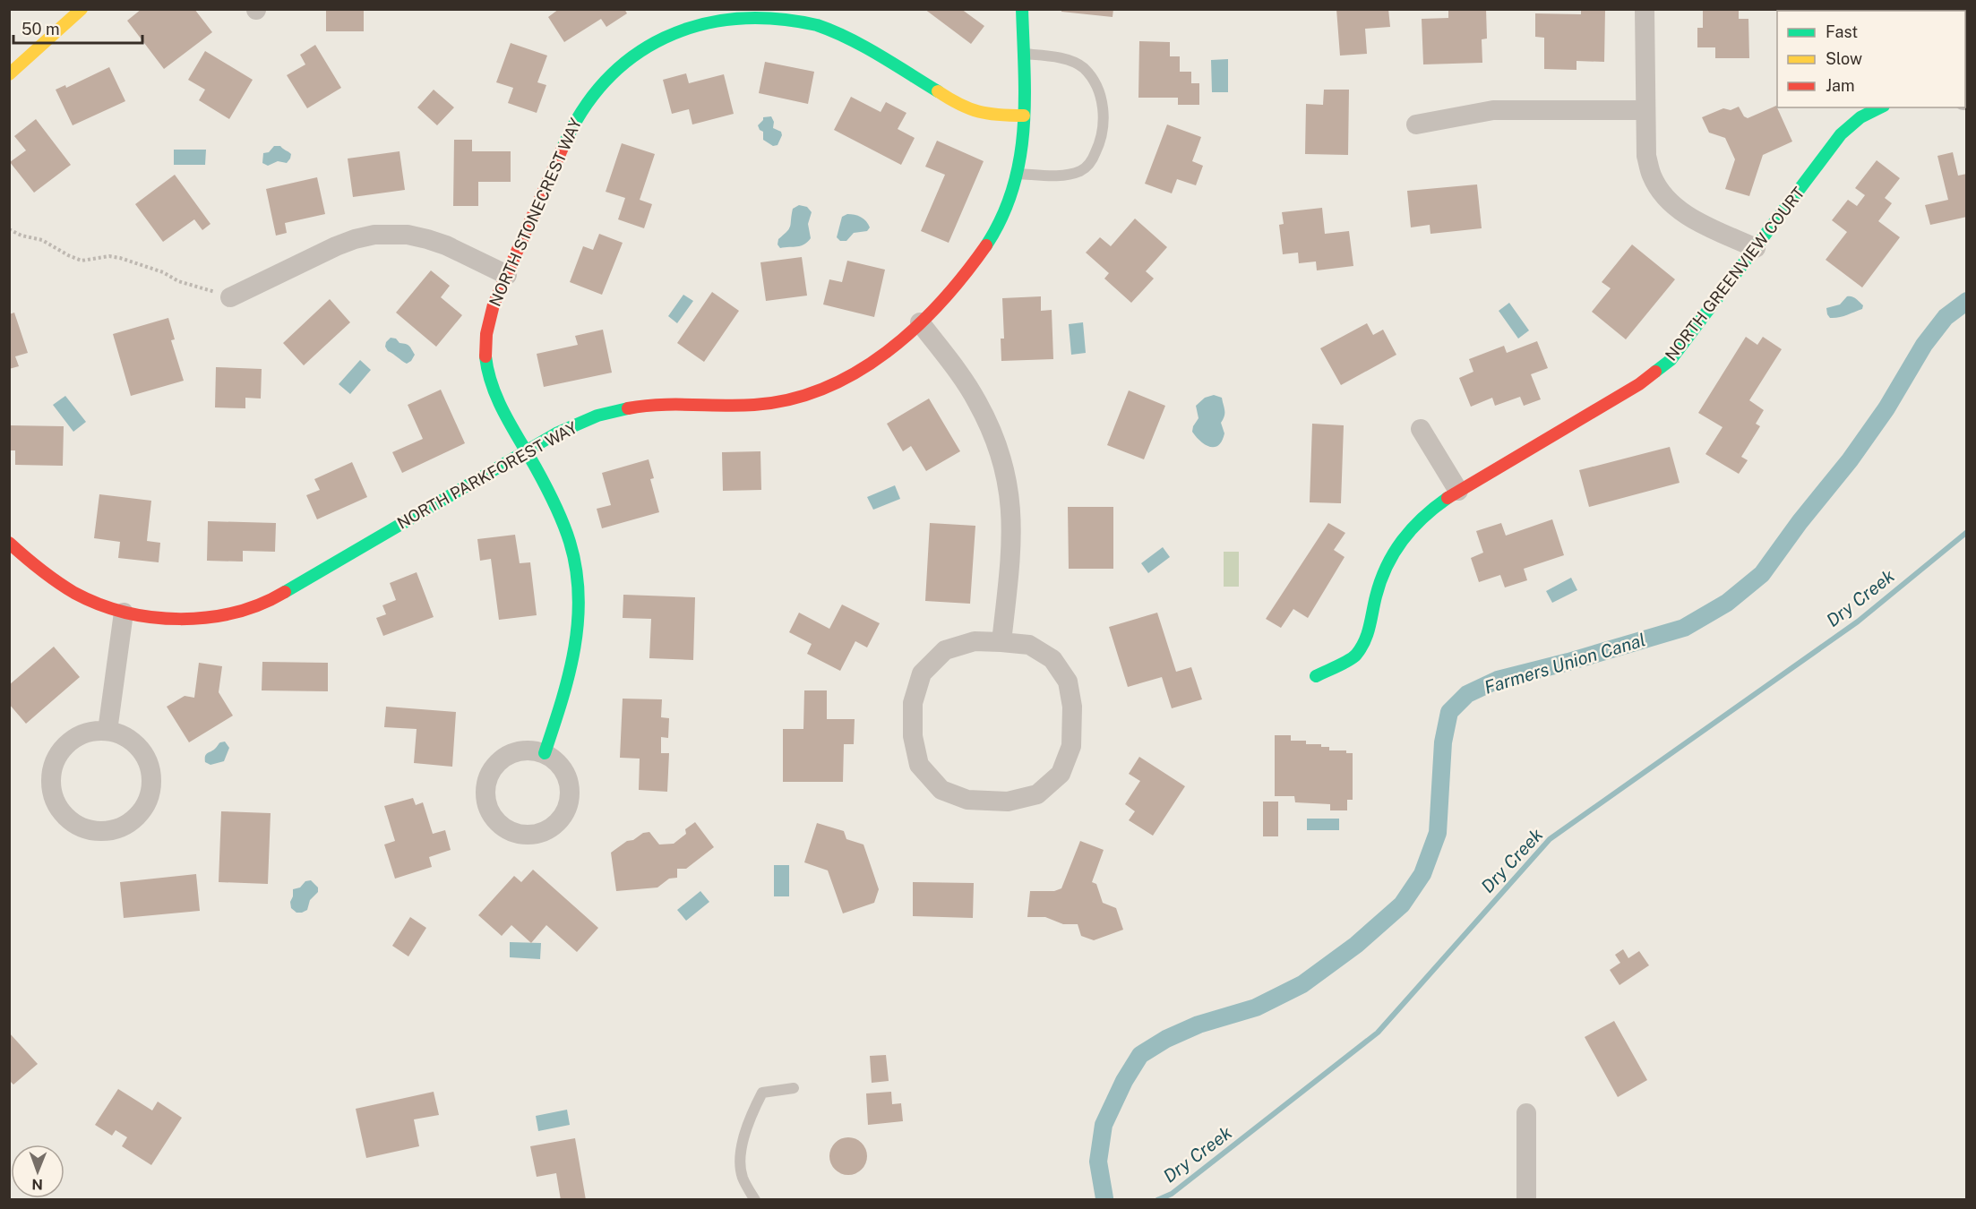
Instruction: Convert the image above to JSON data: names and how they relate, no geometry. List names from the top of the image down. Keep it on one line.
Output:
{"streets":{"street":["NORTH STONECREST WAY","NORTH GREENVIEW COURT","NORTH PARKFOREST WAY"]},"crossings":[["NORTH STONECREST WAY","NORTH PARKFOREST WAY"]],"water":["Dry Creek","Farmers Union Canal"],"legend":["Fast","Slow","Jam"],"scale_bar":"50 m","north":"bottom"}
